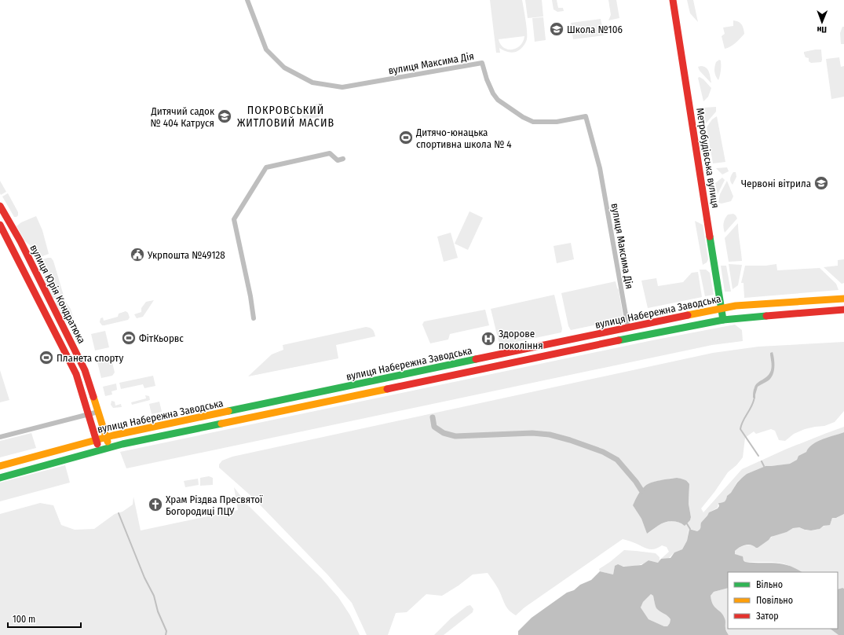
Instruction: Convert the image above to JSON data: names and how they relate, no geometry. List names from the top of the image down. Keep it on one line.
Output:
{"streets":{"main road":["Метробудівська вулиця","вулиця Юрія Кондратюка","вулиця Набережна Заводська"],"street":["вулиця Максима Дія"]},"crossings":[["вулиця Максима Дія","вулиця Набережна Заводська"],["Метробудівська вулиця","вулиця Набережна Заводська"],["вулиця Юрія Кондратюка","вулиця Набережна Заводська"]],"districts":["ПОКРОВСЬКИЙ ЖИТЛОВИЙ МАСИВ"],"places":{"school or university":["Школа №106","Дитячий садок № 404 Катруся","Червоні вітрила"],"sports":["Дитячо-юнацька спортивна школа № 4","ФiтКьорвс","Планета спорту"],"public building":["Укрпошта №49128"],"hospital":["Здорове покоління"],"church":["Храм Різдва Пресвятої Богородиці ПЦУ"]},"legend":["Вільно","Повільно","Затор"],"scale_bar":"100 m","north":"bottom"}
